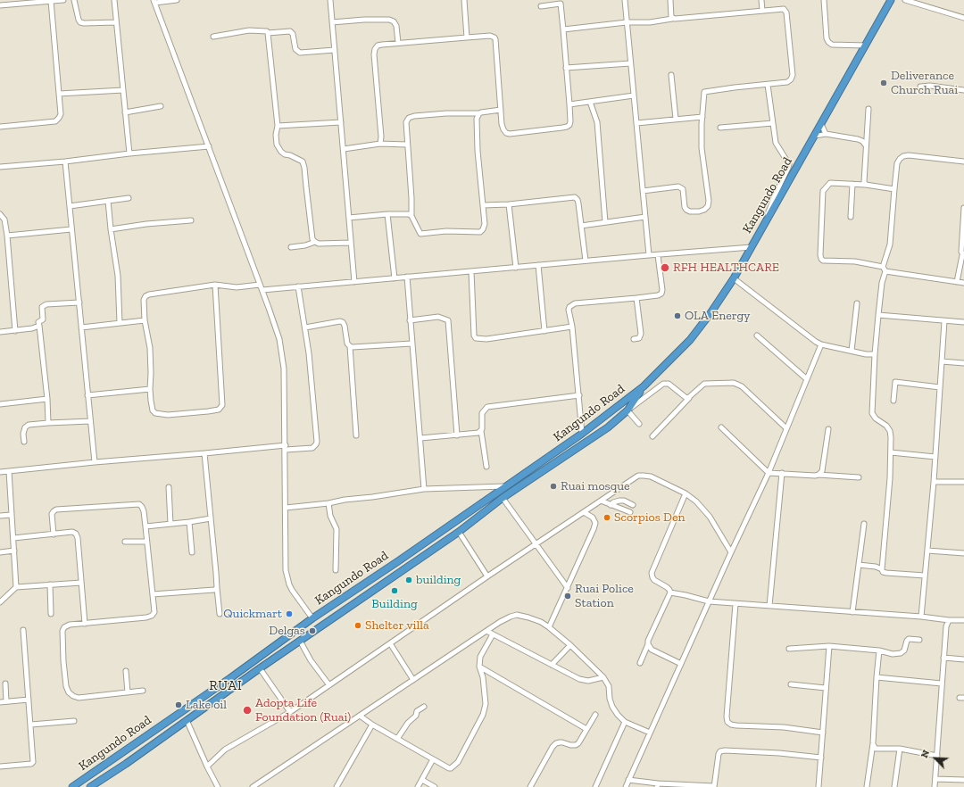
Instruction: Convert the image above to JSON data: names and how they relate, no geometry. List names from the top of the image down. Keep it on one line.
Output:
{"streets":{"highway":["Kangundo Road"]},"districts":["RUAI"],"places":["Deliverance Church Ruai","RFH HEALTHCARE","OLA Energy","Ruai mosque","Scorpios Den","building","Building","Ruai Police Station","Quickmart","Shelter villa","Delgas","Lake oil","Adopta Life Foundation (Ruai)"],"north":"top left"}
